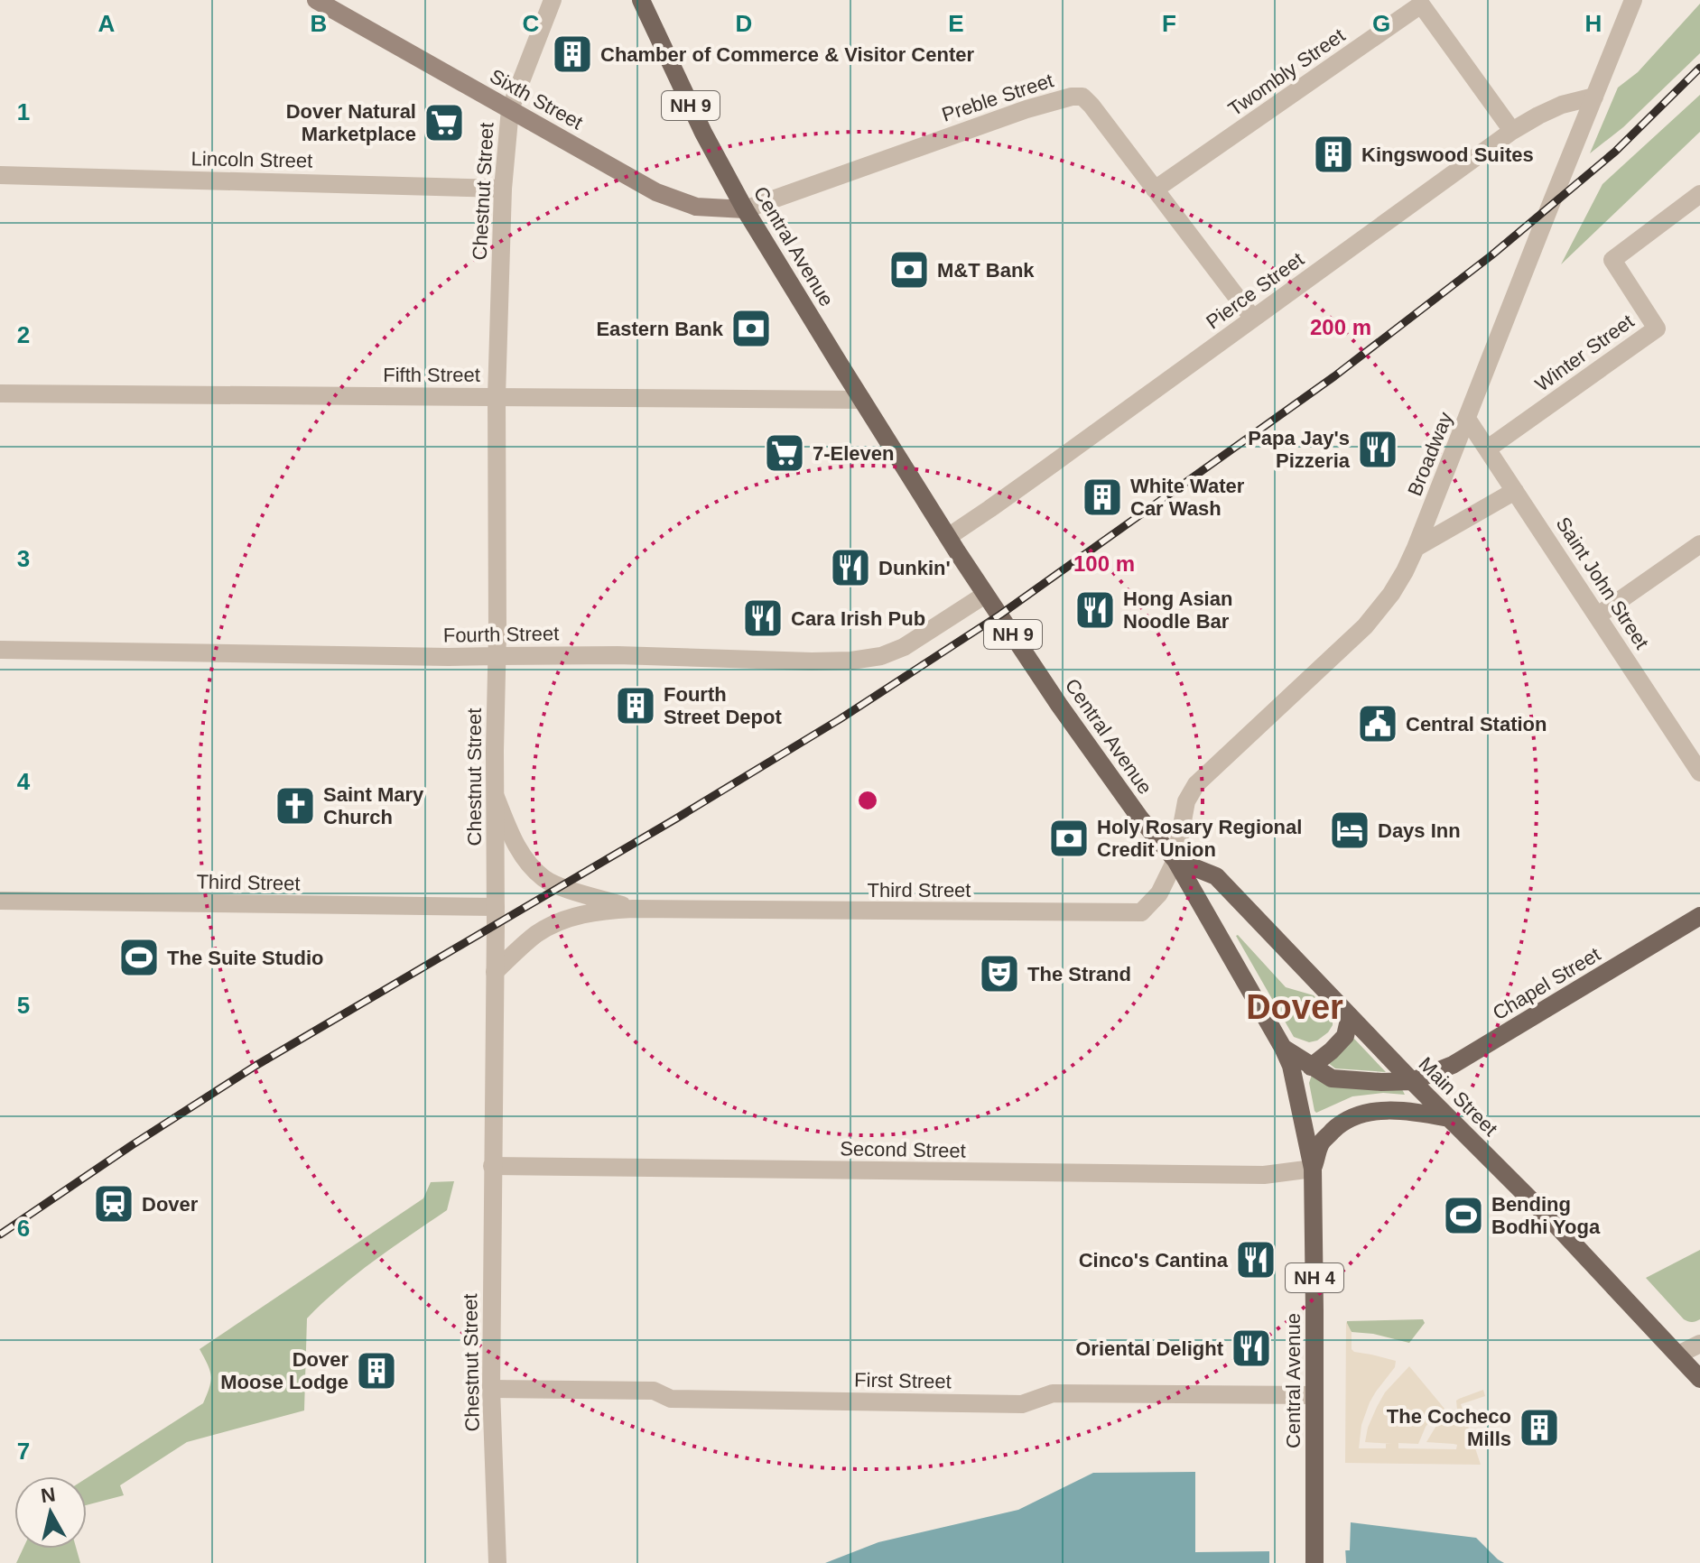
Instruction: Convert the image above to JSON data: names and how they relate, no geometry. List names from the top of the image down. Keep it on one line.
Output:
{"streets":{"main road":["Sixth Street","NH 9","Central Avenue","Chapel Street","Main Street","NH 4"],"street":["Twombly Street","Preble Street","Lincoln Street","Chestnut Street","Pierce Street","Winter Street","Fifth Street","Broadway","Saint John Street","Fourth Street","Third Street","Second Street","First Street"]},"crossings":[["Twombly Street","Preble Street"],["Twombly Street","Pierce Street"],["Preble Street","Sixth Street"],["Preble Street","Central Avenue"],["Preble Street","Pierce Street"],["Sixth Street","Chestnut Street"],["Sixth Street","Central Avenue"],["Lincoln Street","Chestnut Street"],["Chestnut Street","Fifth Street"],["Chestnut Street","Fourth Street"],["Chestnut Street","Third Street"],["Chestnut Street","Second Street"],["Chestnut Street","First Street"],["Central Avenue","Pierce Street"],["Central Avenue","Fifth Street"],["Central Avenue","Broadway"],["Central Avenue","Fourth Street"],["Central Avenue","Third Street"],["Central Avenue","Main Street"],["Central Avenue","Second Street"],["Central Avenue","First Street"],["Pierce Street","Broadway"],["Winter Street","Saint John Street"],["Broadway","Saint John Street"],["Broadway","Third Street"],["Broadway","Main Street"],["Third Street","Main Street"],["Chapel Street","Main Street"]],"districts":["Dover"],"places":{"building":["Chamber of Commerce & Visitor Center","Kingswood Suites","White Water Car Wash","Fourth Street Depot","Dover Moose Lodge","The Cocheco Mills"],"supermarket":["Dover Natural Marketplace","7-Eleven"],"bank":["M&T Bank","Eastern Bank","Holy Rosary Regional Credit Union"],"restaurant":["Papa Jay's Pizzeria","Dunkin'","Hong Asian Noodle Bar","Cara Irish Pub","Cinco's Cantina","Oriental Delight"],"public building":["Central Station"],"church":["Saint Mary Church"],"hotel":["Days Inn"],"sports":["The Suite Studio","Bending Bodhi Yoga"],"theatre":["The Strand"],"station":["Dover"]},"north":"top","grid":{"columns":["A","B","C","D","E","F","G","H"],"rows":["1","2","3","4","5","6","7"]},"rings":["200 m","100 m"]}
